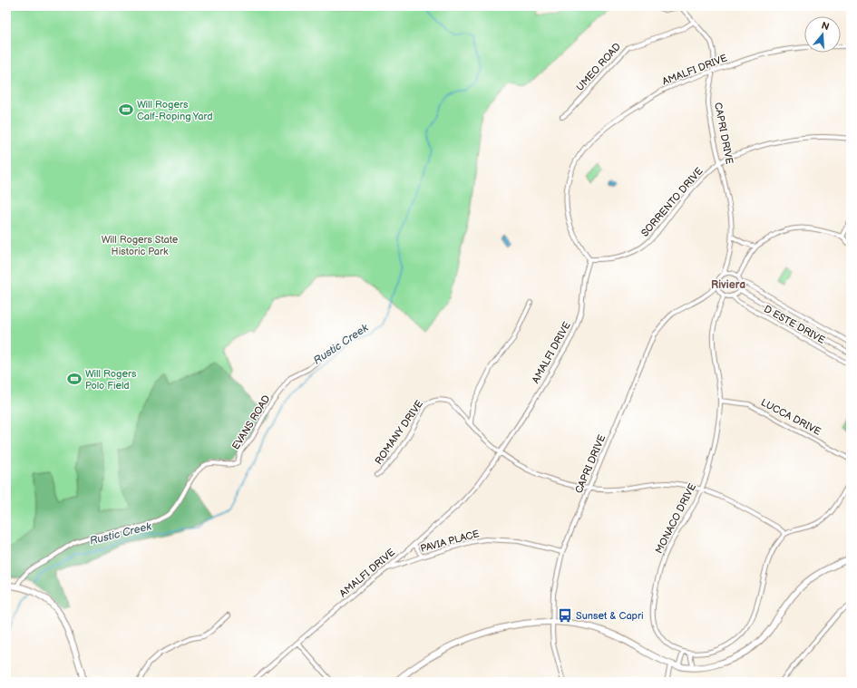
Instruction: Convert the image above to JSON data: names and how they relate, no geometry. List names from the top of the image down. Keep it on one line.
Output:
{"streets":{"street":["UMEO ROAD","AMALFI DRIVE","CAPRI DRIVE","SORRENTO DRIVE","D ESTE DRIVE","LUCCA DRIVE","EVANS ROAD","ROMANY DRIVE","MONACO DRIVE","PAVIA PLACE"]},"crossings":[["UMEO ROAD","CAPRI DRIVE"],["AMALFI DRIVE","CAPRI DRIVE"],["AMALFI DRIVE","SORRENTO DRIVE"],["AMALFI DRIVE","ROMANY DRIVE"],["AMALFI DRIVE","PAVIA PLACE"],["CAPRI DRIVE","SORRENTO DRIVE"],["CAPRI DRIVE","D ESTE DRIVE"],["CAPRI DRIVE","ROMANY DRIVE"],["CAPRI DRIVE","MONACO DRIVE"],["CAPRI DRIVE","PAVIA PLACE"],["D ESTE DRIVE","MONACO DRIVE"],["LUCCA DRIVE","MONACO DRIVE"],["ROMANY DRIVE","MONACO DRIVE"]],"districts":["Riviera"],"water":["Rustic Creek"],"parks":["Will Rogers State Historic Park"],"places":{"sports":["Will Rogers Calf-Roping Yard","Will Rogers Polo Field"],"bus stop":["Sunset & Capri"]},"north":"top"}
